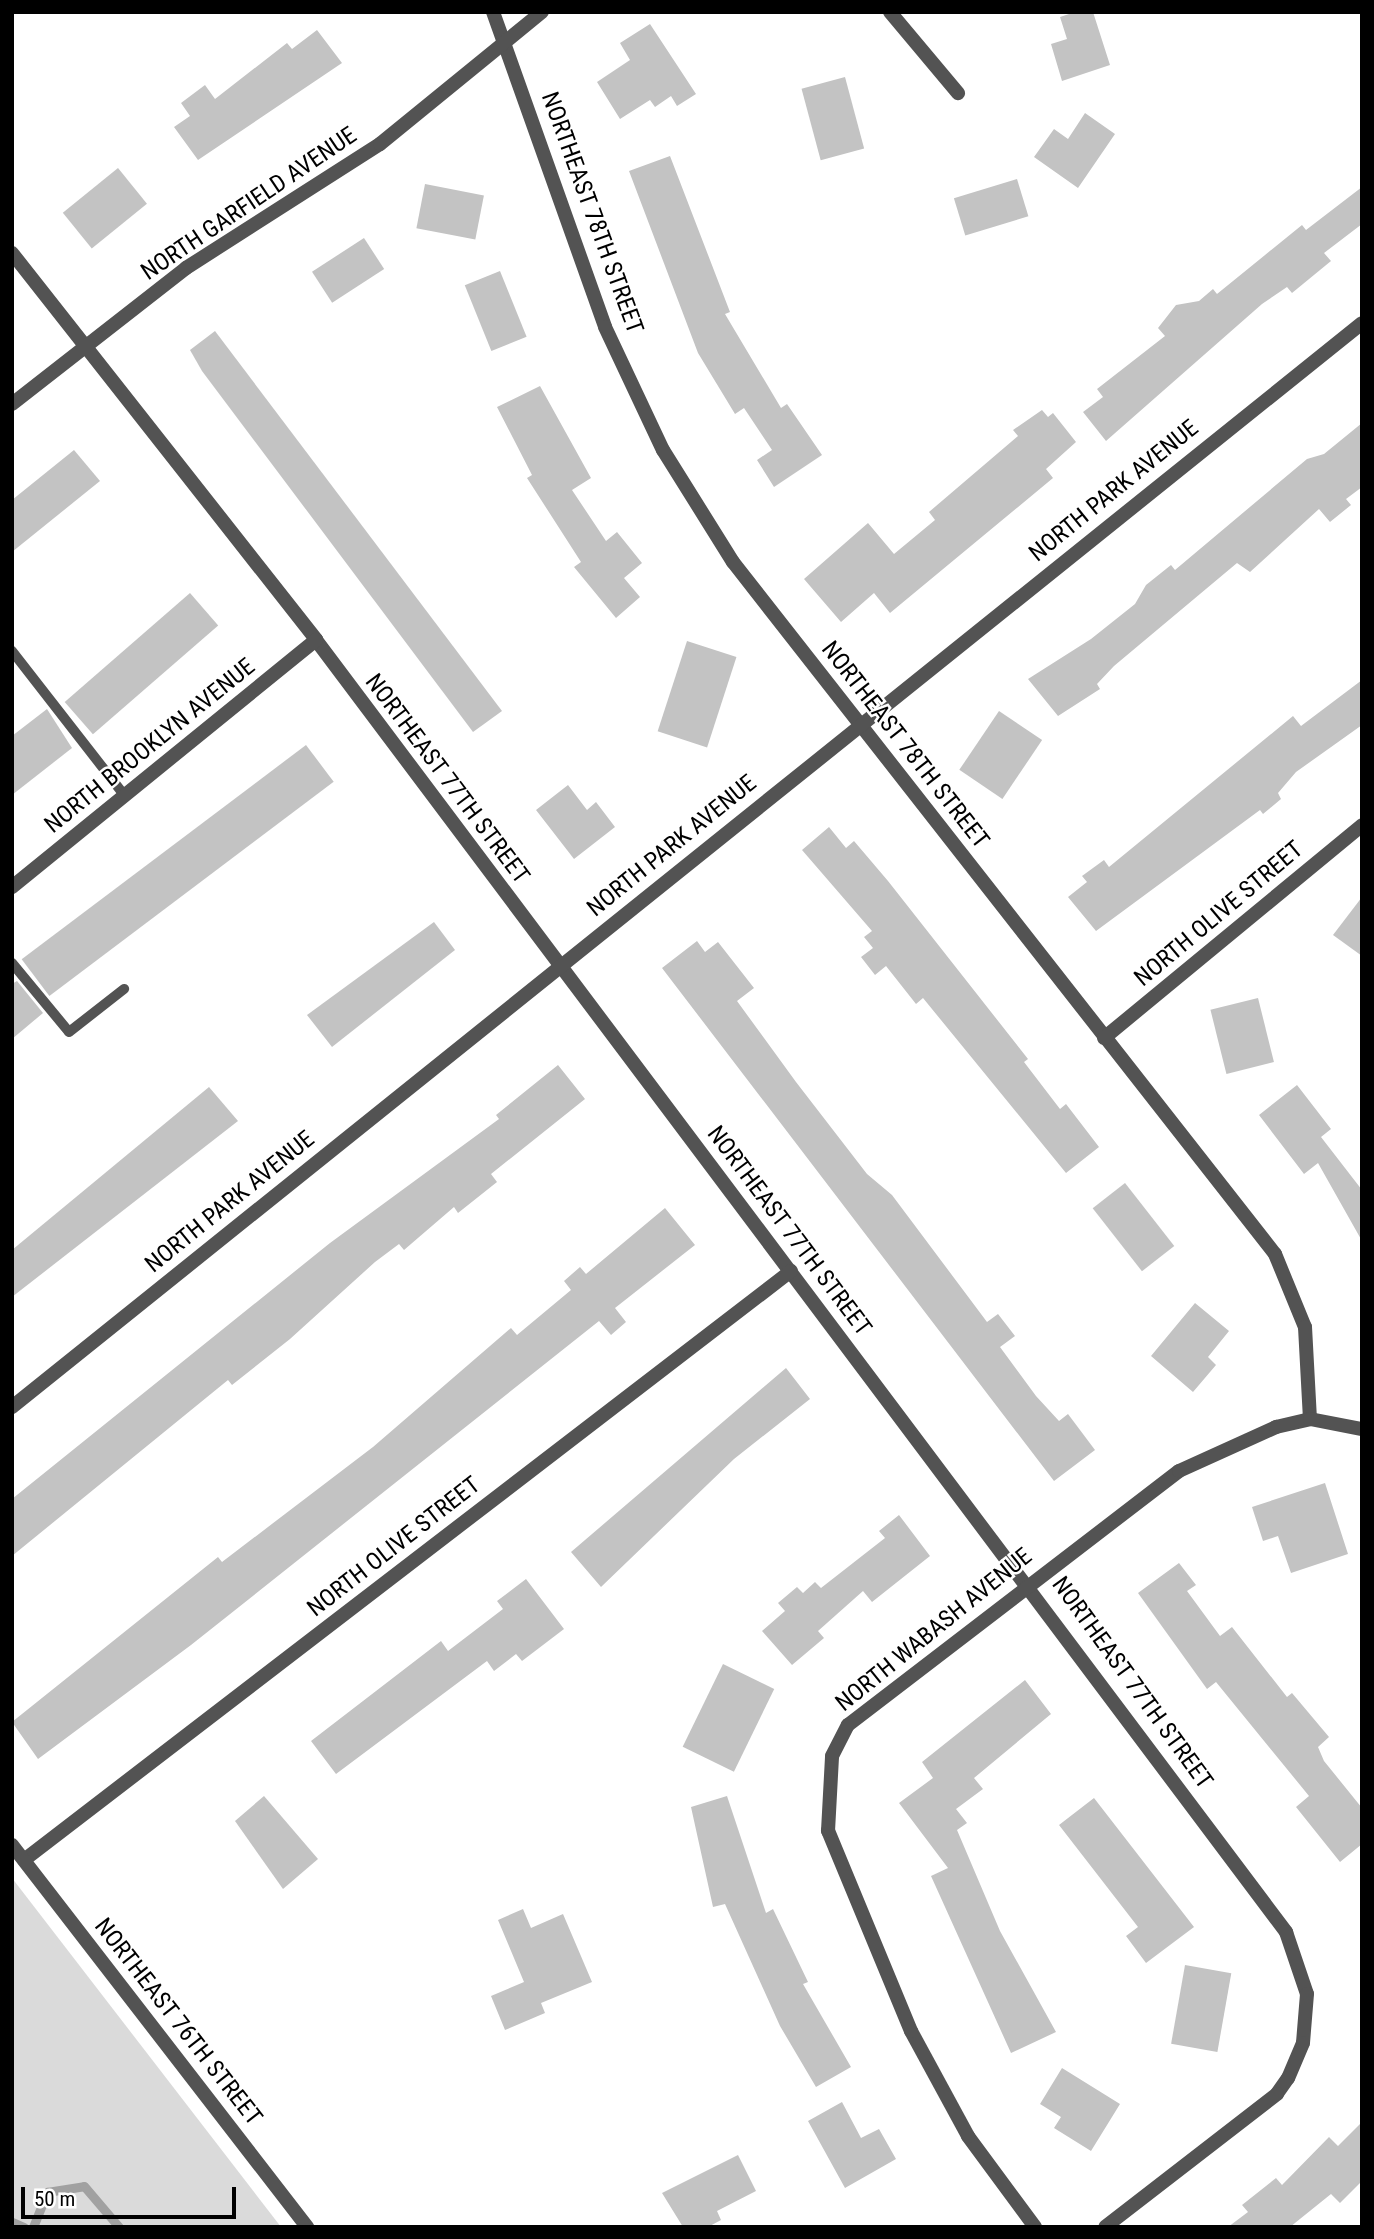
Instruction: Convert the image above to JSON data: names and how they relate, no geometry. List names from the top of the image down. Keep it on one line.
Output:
{"streets":{"street":["NORTH GARFIELD AVENUE","NORTHEAST 78TH STREET","NORTH PARK AVENUE","NORTH BROOKLYN AVENUE","NORTHEAST 77TH STREET","NORTH OLIVE STREET","NORTH WABASH AVENUE","NORTHEAST 76TH STREET"]},"crossings":[["NORTH GARFIELD AVENUE","NORTHEAST 78TH STREET"],["NORTH GARFIELD AVENUE","NORTHEAST 77TH STREET"],["NORTHEAST 78TH STREET","NORTH PARK AVENUE"],["NORTHEAST 78TH STREET","NORTH OLIVE STREET"],["NORTHEAST 78TH STREET","NORTH WABASH AVENUE"],["NORTH PARK AVENUE","NORTHEAST 77TH STREET"],["NORTH BROOKLYN AVENUE","NORTHEAST 77TH STREET"],["NORTHEAST 77TH STREET","NORTH OLIVE STREET"],["NORTHEAST 77TH STREET","NORTH WABASH AVENUE"],["NORTH OLIVE STREET","NORTHEAST 76TH STREET"]],"scale_bar":"50 m"}
